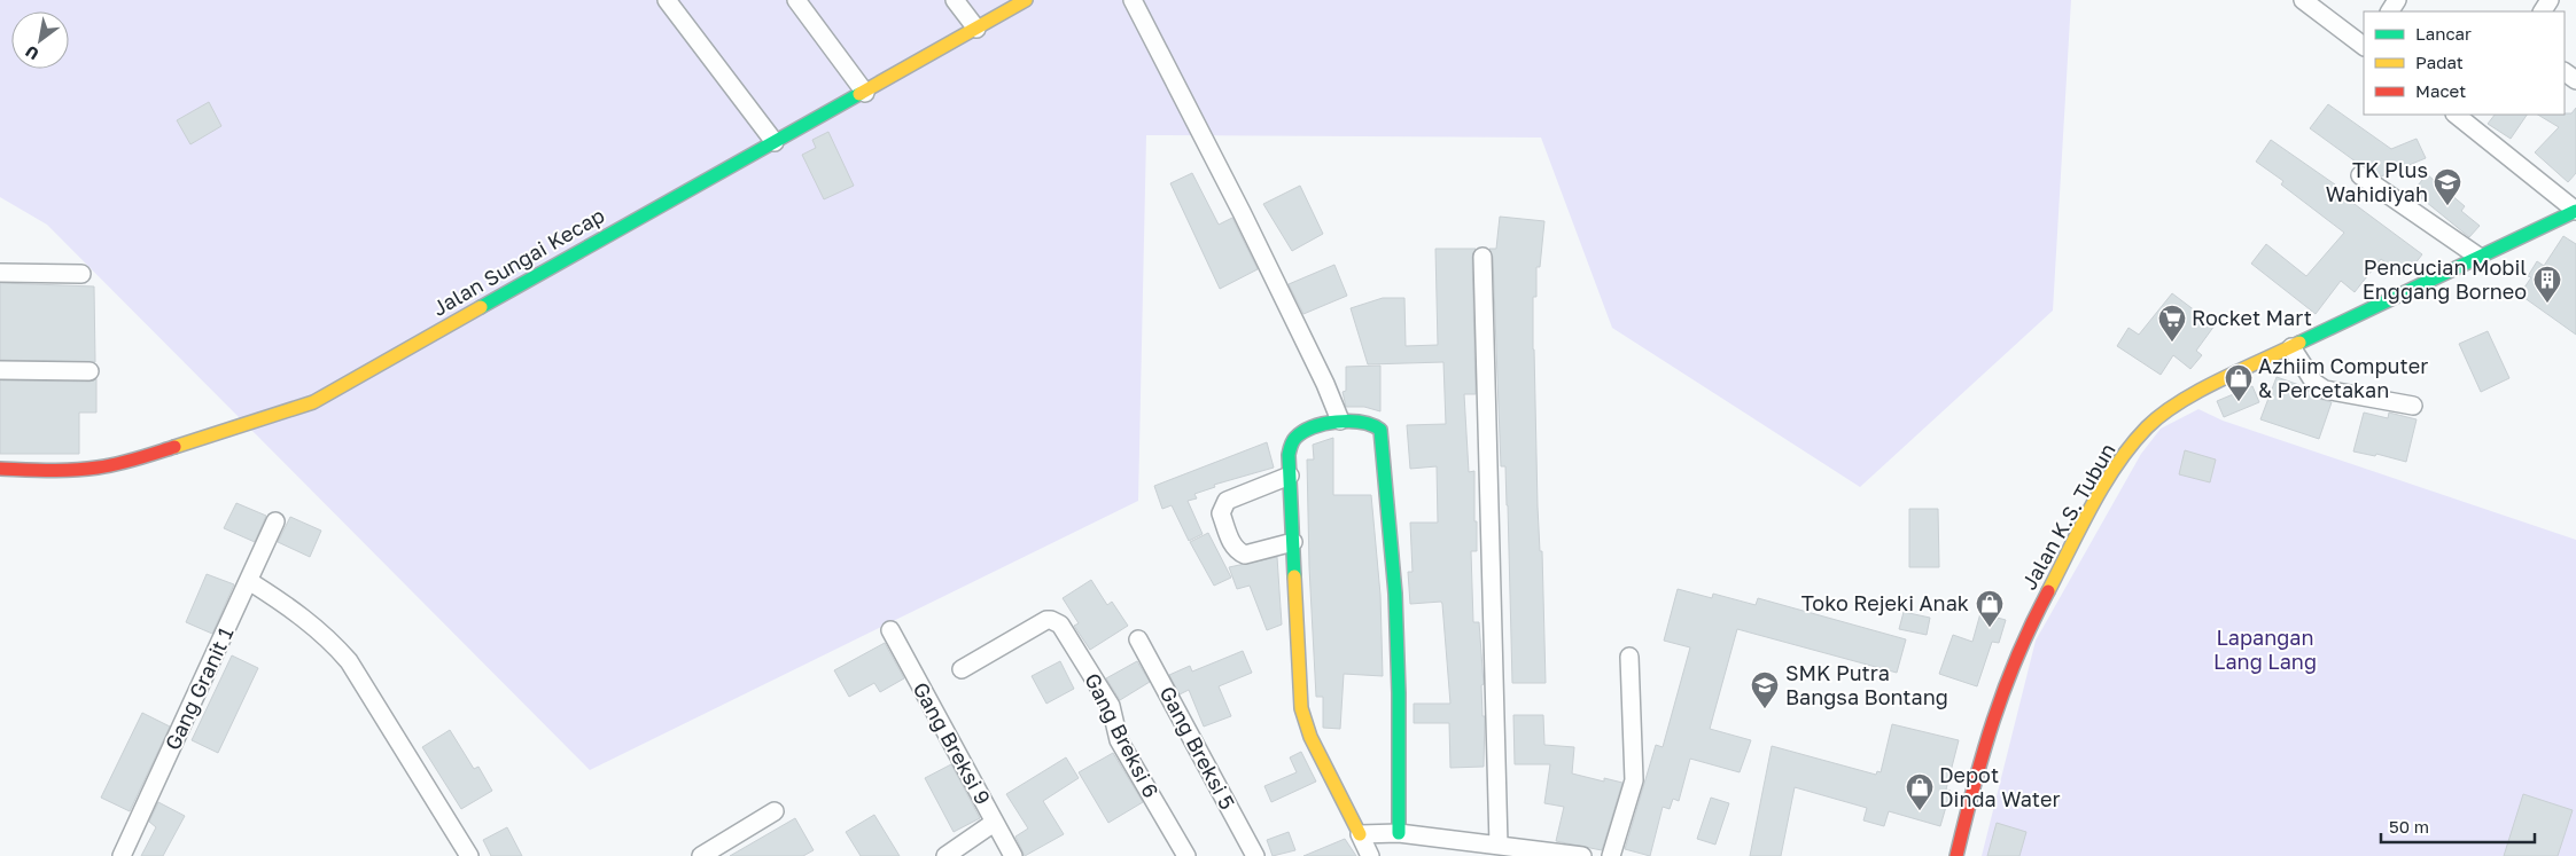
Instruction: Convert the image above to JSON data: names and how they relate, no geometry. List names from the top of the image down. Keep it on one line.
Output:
{"streets":{"street":["Jalan Sungai Kecap","Jalan K.S. Tubun","Gang Granit 1","Gang Breksi 6","Gang Breksi 9","Gang Breksi 5"]},"parks":["Lapangan Lang Lang"],"places":{"school or university":["TK Plus Wahidiyah","SMK Putra Bangsa Bontang"],"building":["Pencucian Mobil Enggang Borneo"],"supermarket":["Rocket Mart"],"shop":["Azhiim Computer & Percetakan","Toko Rejeki Anak","Depot Dinda Water"]},"legend":["Lancar","Padat","Macet"],"scale_bar":"50 m","north":"bottom left"}
